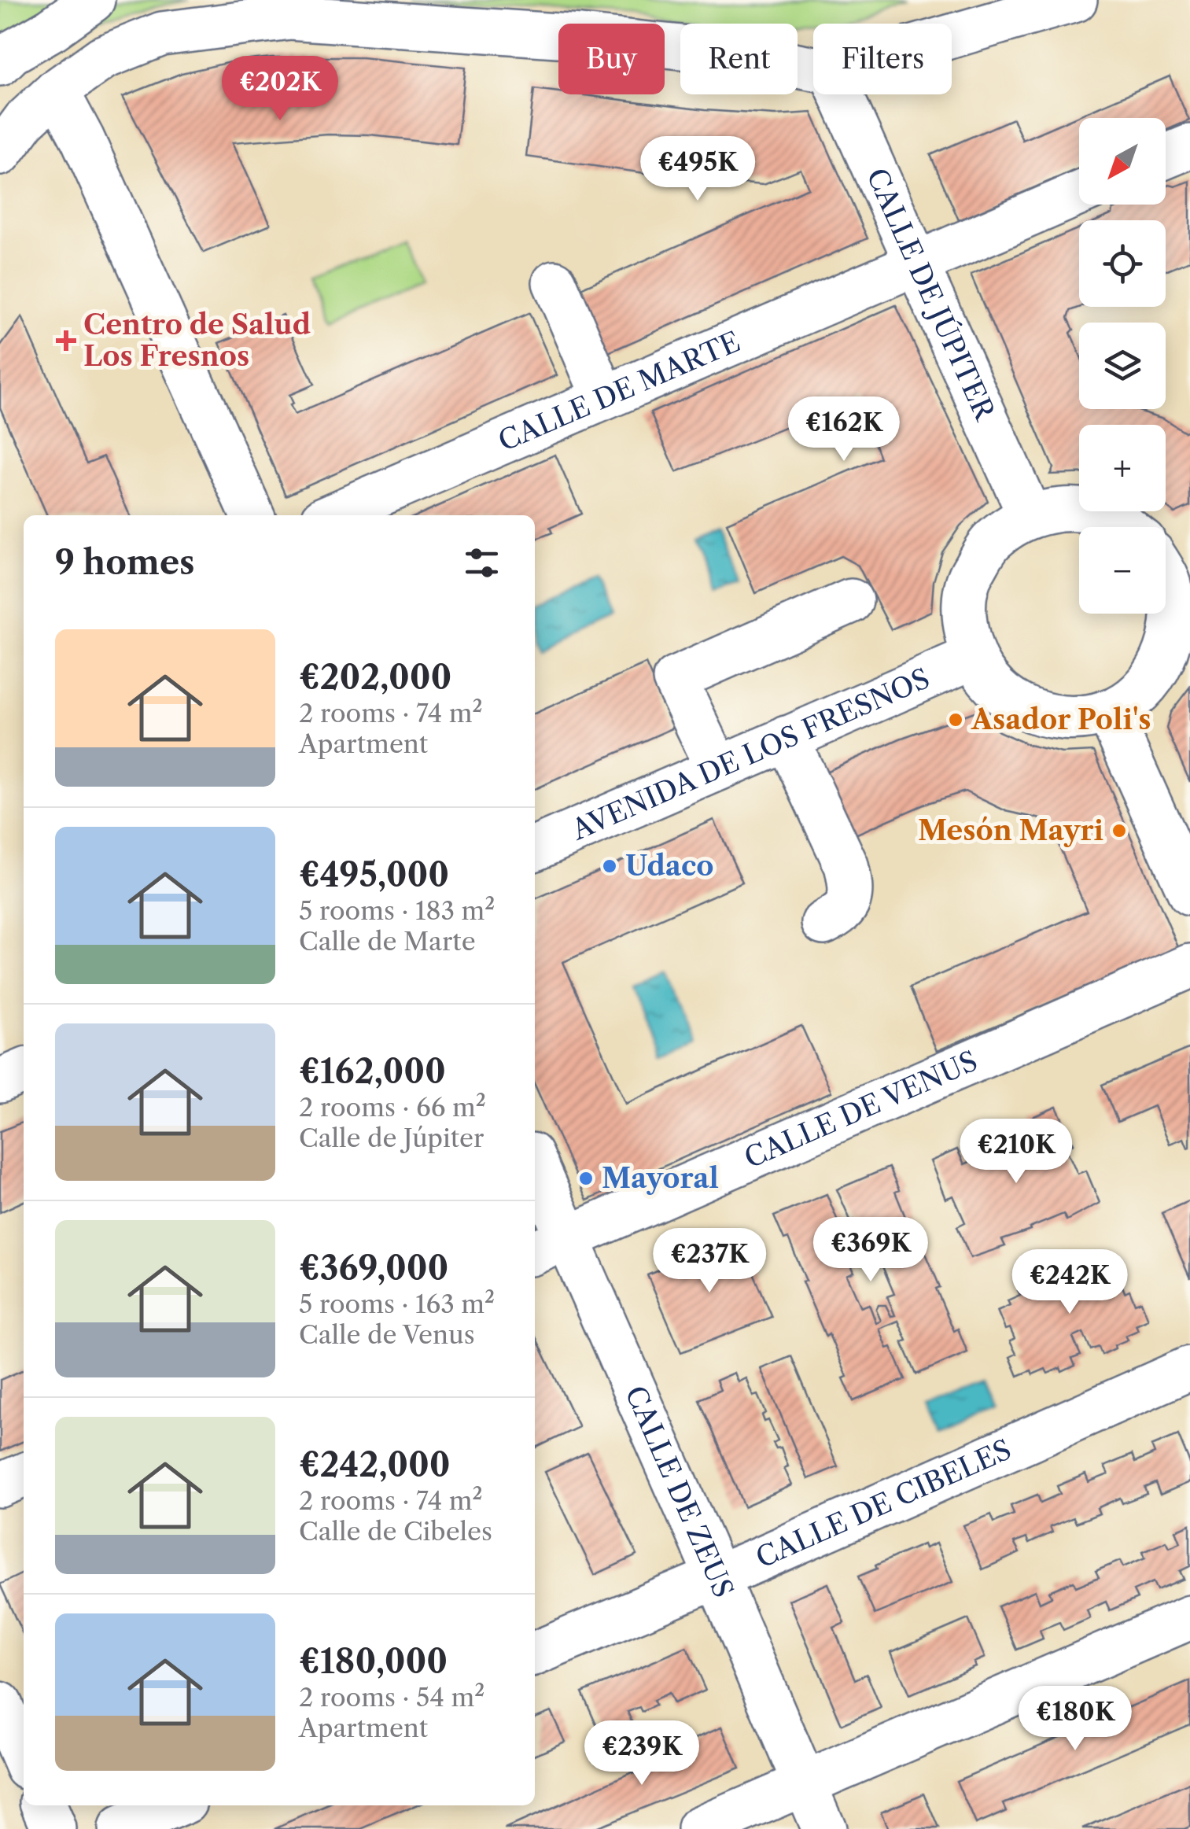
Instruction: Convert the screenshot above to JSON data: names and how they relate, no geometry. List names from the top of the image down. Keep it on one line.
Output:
{"streets":{"street":["CALLE DE JÚPITER","CALLE DE MARTE","AVENIDA DE LOS FRESNOS","CALLE DE VENUS","CALLE DE ZEUS","CALLE DE CIBELES"]},"crossings":[["CALLE DE JÚPITER","CALLE DE MARTE"],["CALLE DE VENUS","CALLE DE ZEUS"],["CALLE DE ZEUS","CALLE DE CIBELES"]],"places":{"health":["Centro de Salud Los Fresnos"],"other":["Asador Poli's","Mesón Mayri","Udaco","Mayoral"]},"north":"bottom left","page":{"chip":["Buy","Rent","Filters"],"price":["€202K","€495K","€162K","€210K","€369K","€237K","€242K","€180K","€239K"],"map_buttons":["+","−"],"heading":"9 homes","list":[{"name":"€202,000","note":"2 rooms · 74 m² · Apartment"},{"name":"€495,000","note":"5 rooms · 183 m² · Calle de Marte"},{"name":"€162,000","note":"2 rooms · 66 m² · Calle de Júpiter"},{"name":"€369,000","note":"5 rooms · 163 m² · Calle de Venus"},{"name":"€242,000","note":"2 rooms · 74 m² · Calle de Cibeles"},{"name":"€180,000","note":"2 rooms · 54 m² · Apartment"}]}}
